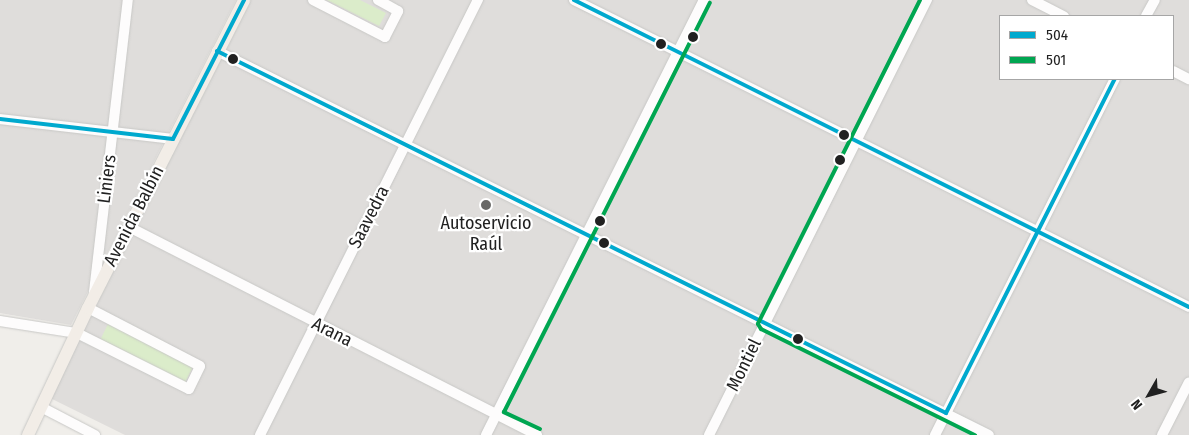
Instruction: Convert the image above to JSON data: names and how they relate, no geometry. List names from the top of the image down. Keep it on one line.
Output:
{"streets":{"main road":["Avenida Balbín"],"street":["Liniers","Saavedra","Arana","Montiel"]},"crossings":[["Liniers","Avenida Balbín"],["Avenida Balbín","Arana"],["Saavedra","Arana"]],"places":["Autoservicio Raúl"],"lines":["transit line 504","transit line 501"],"legend":["504","501"],"north":"bottom left"}
